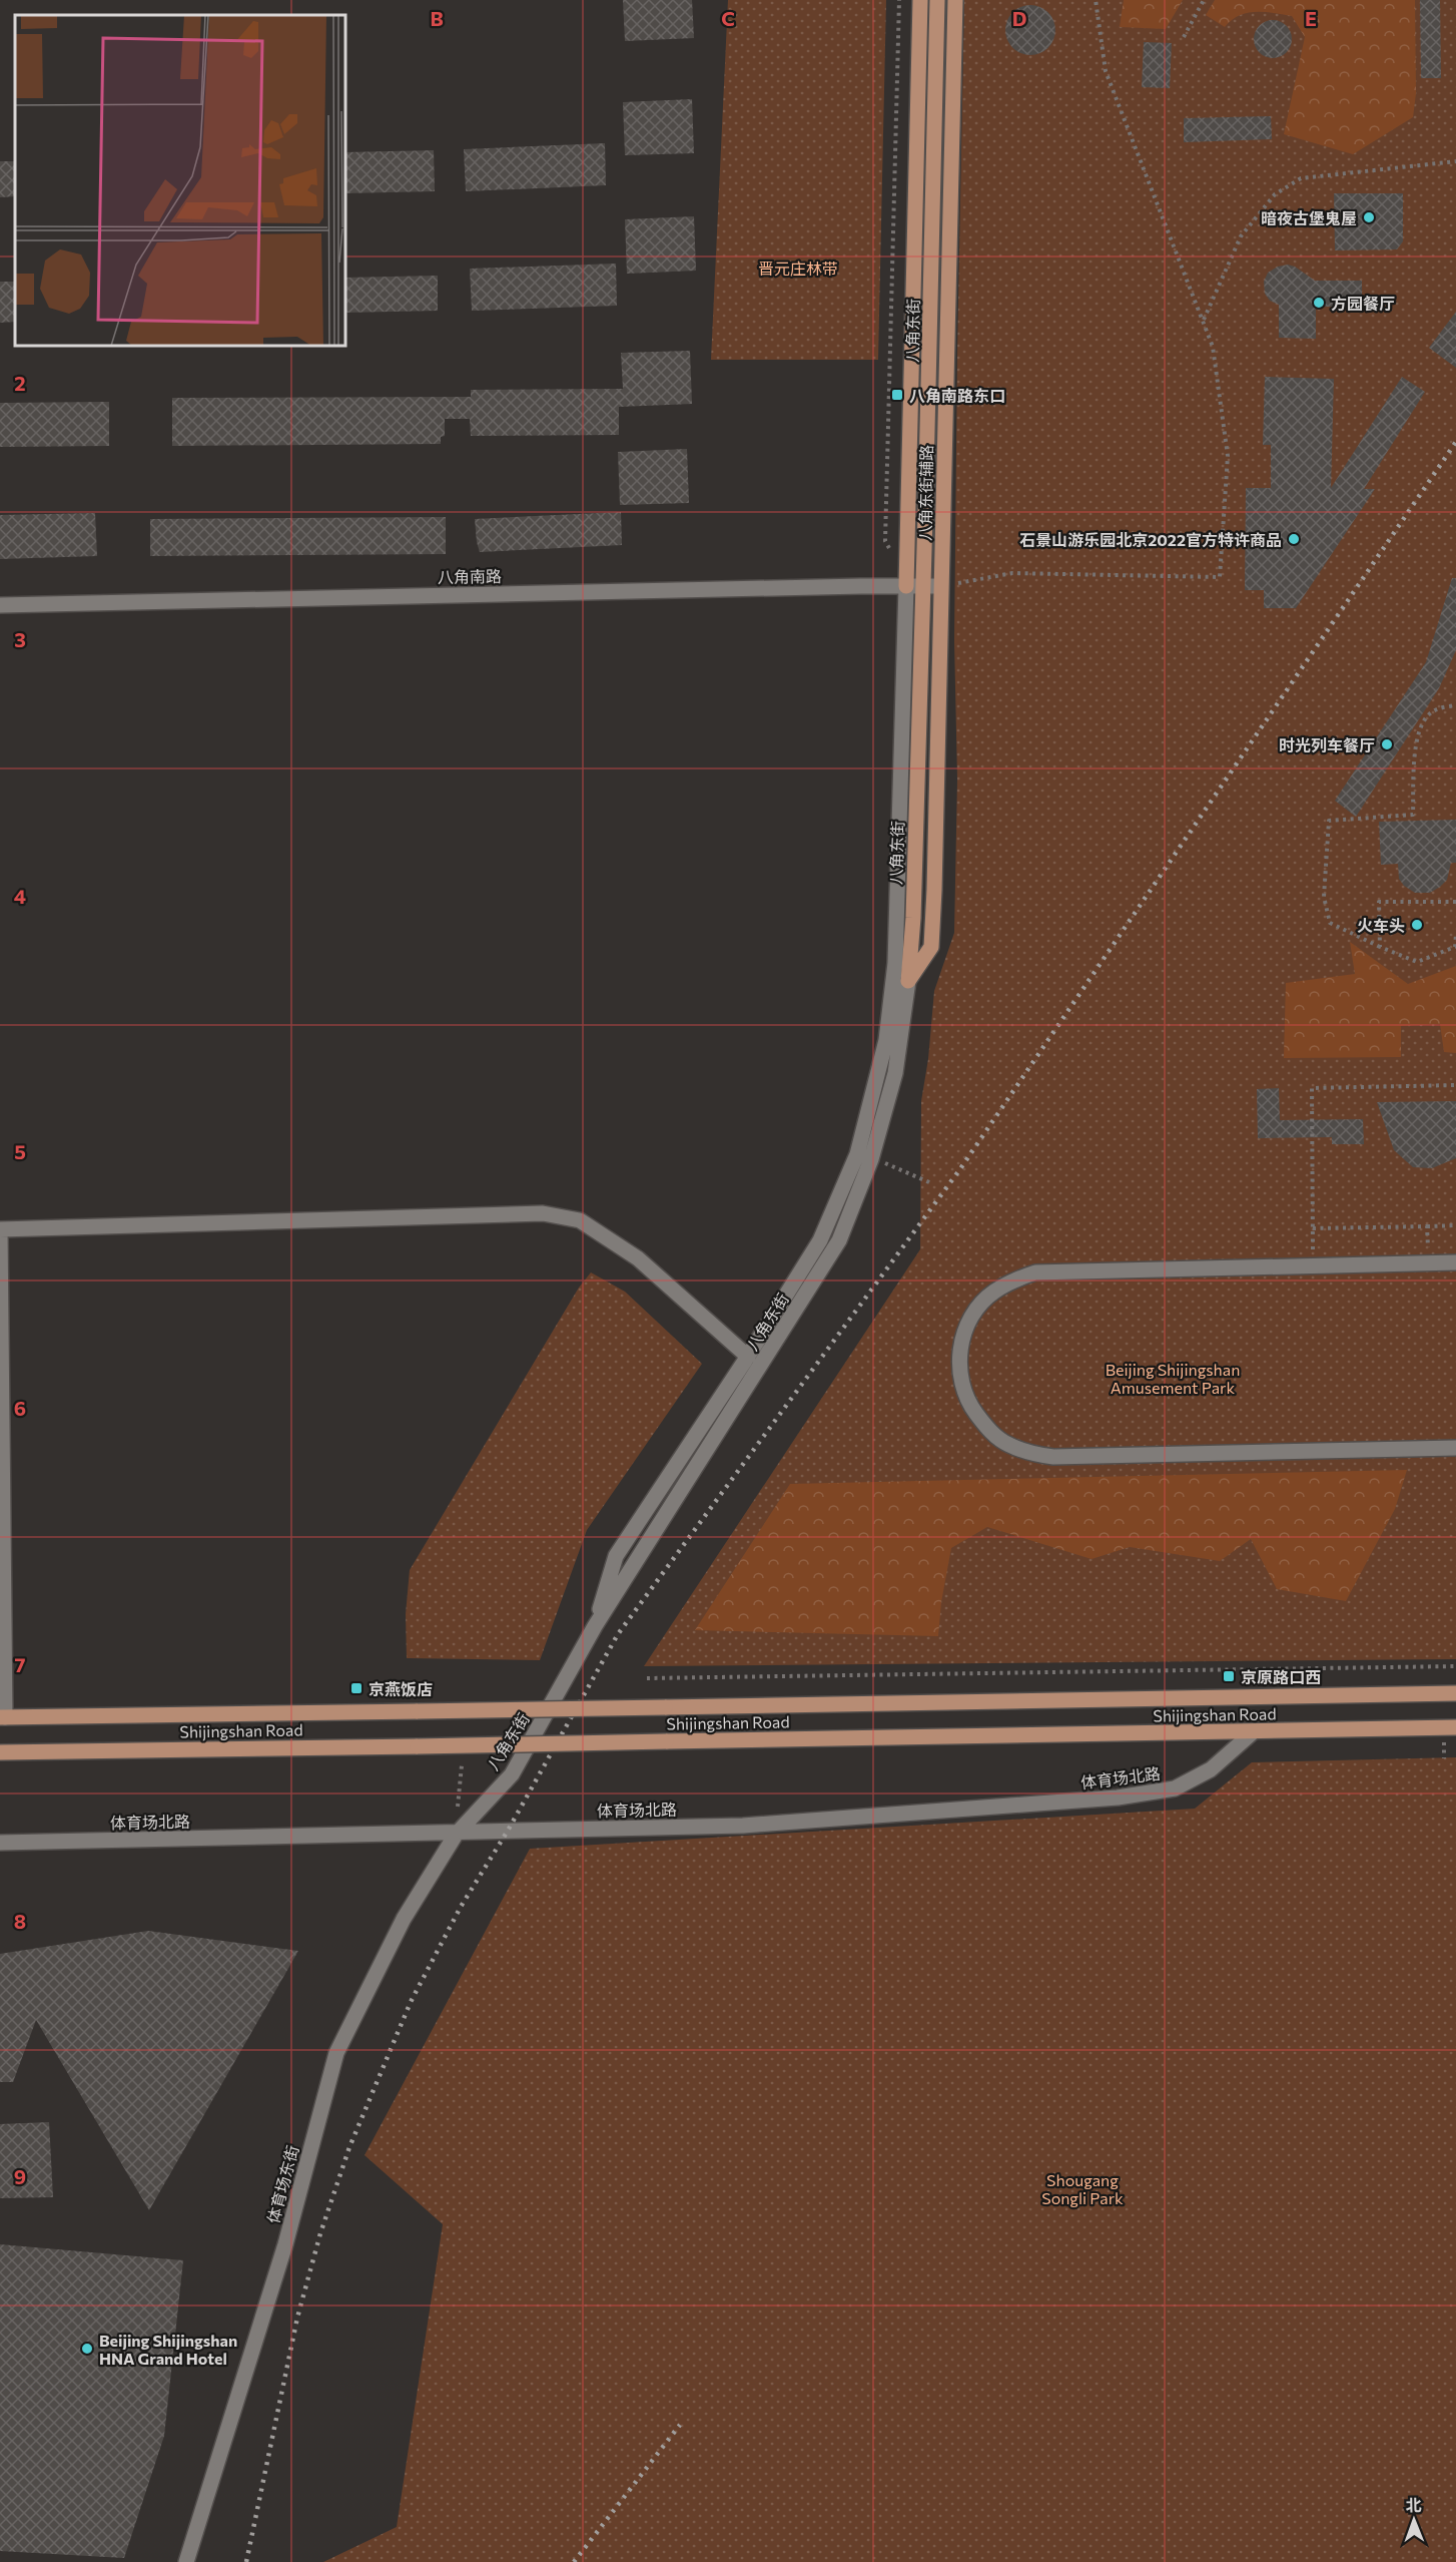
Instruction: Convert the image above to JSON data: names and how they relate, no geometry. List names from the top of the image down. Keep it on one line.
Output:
{"streets":{"main road":["八角东街","八角东街辅路","Shijingshan Road"],"street":["八角南路","体育场北路","体育场东街"]},"crossings":[["八角东街","八角东街辅路"],["八角东街","八角南路"],["八角东街","体育场北路"],["八角东街","体育场东街"],["八角东街辅路","八角南路"],["Shijingshan Road","体育场北路"],["体育场北路","体育场东街"]],"parks":["晋元庄林带","Beijing Shijingshan Amusement Park","Shougang Songli Park"],"places":{"other":["暗夜古堡鬼屋","方园餐厅","石景山游乐园北京2022官方特许商品","时光列车餐厅","火车头","Beijing Shijingshan HNA Grand Hotel"],"transit":["八角南路东口","京原路口西","京燕饭店"]},"north":"top","grid":{"columns":["B","C","D","E"],"rows":["2","3","4","5","6","7","8","9"]}}
